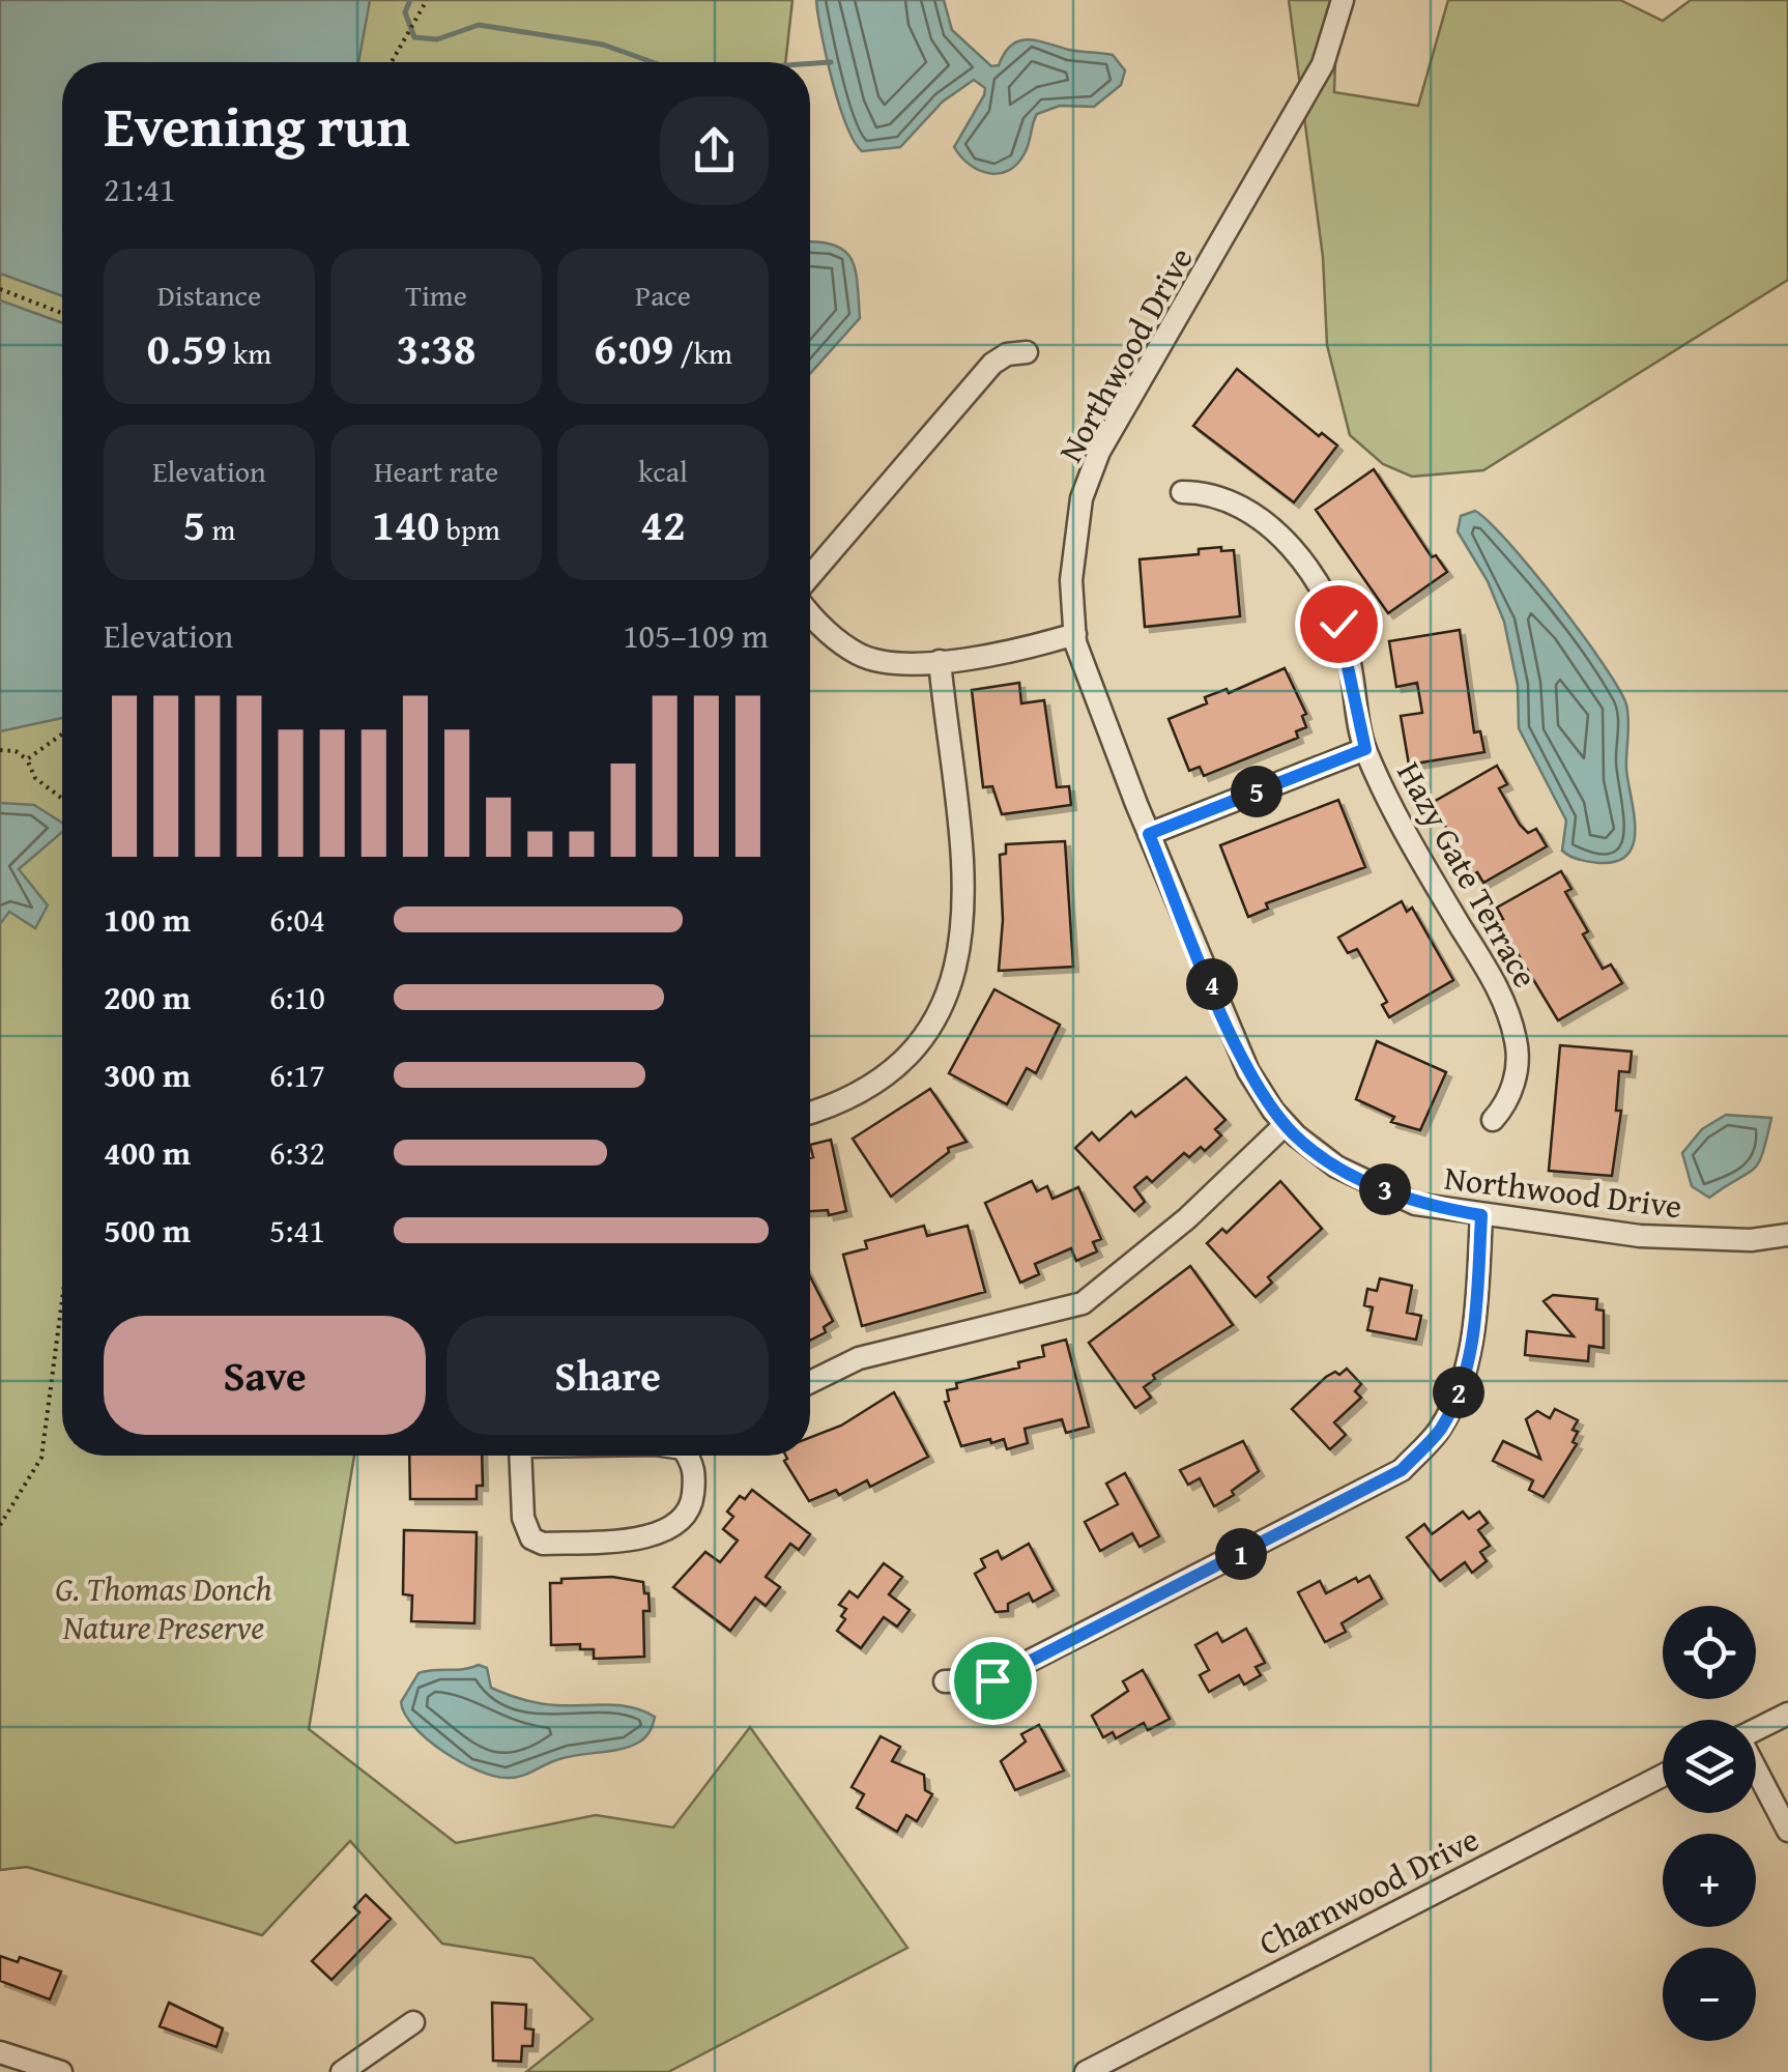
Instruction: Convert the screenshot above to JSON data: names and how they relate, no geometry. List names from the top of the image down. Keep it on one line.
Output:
{"streets":{"street":["Northwood Drive","Hazy Gate Terrace","Charnwood Drive"]},"parks":["G. Thomas Donch Nature Preserve"],"page":{"heading":["Evening run","21:41"],"stats":[["Distance","0.59 km"],["Time","3:38"],["Pace","6:09 /km"],["Elevation","5 m"],["Heart rate","140 bpm"],["kcal","42"]],"chart":["Elevation","105–109 m"],"pins":["5","4","3","2","1"],"list":[{"name":"100 m","note":"6:04"},{"name":"200 m","note":"6:10"},{"name":"300 m","note":"6:17"},{"name":"400 m","note":"6:32"},{"name":"500 m","note":"5:41"}],"buttons":["Save","Share"],"map_buttons":["+","−"]}}
